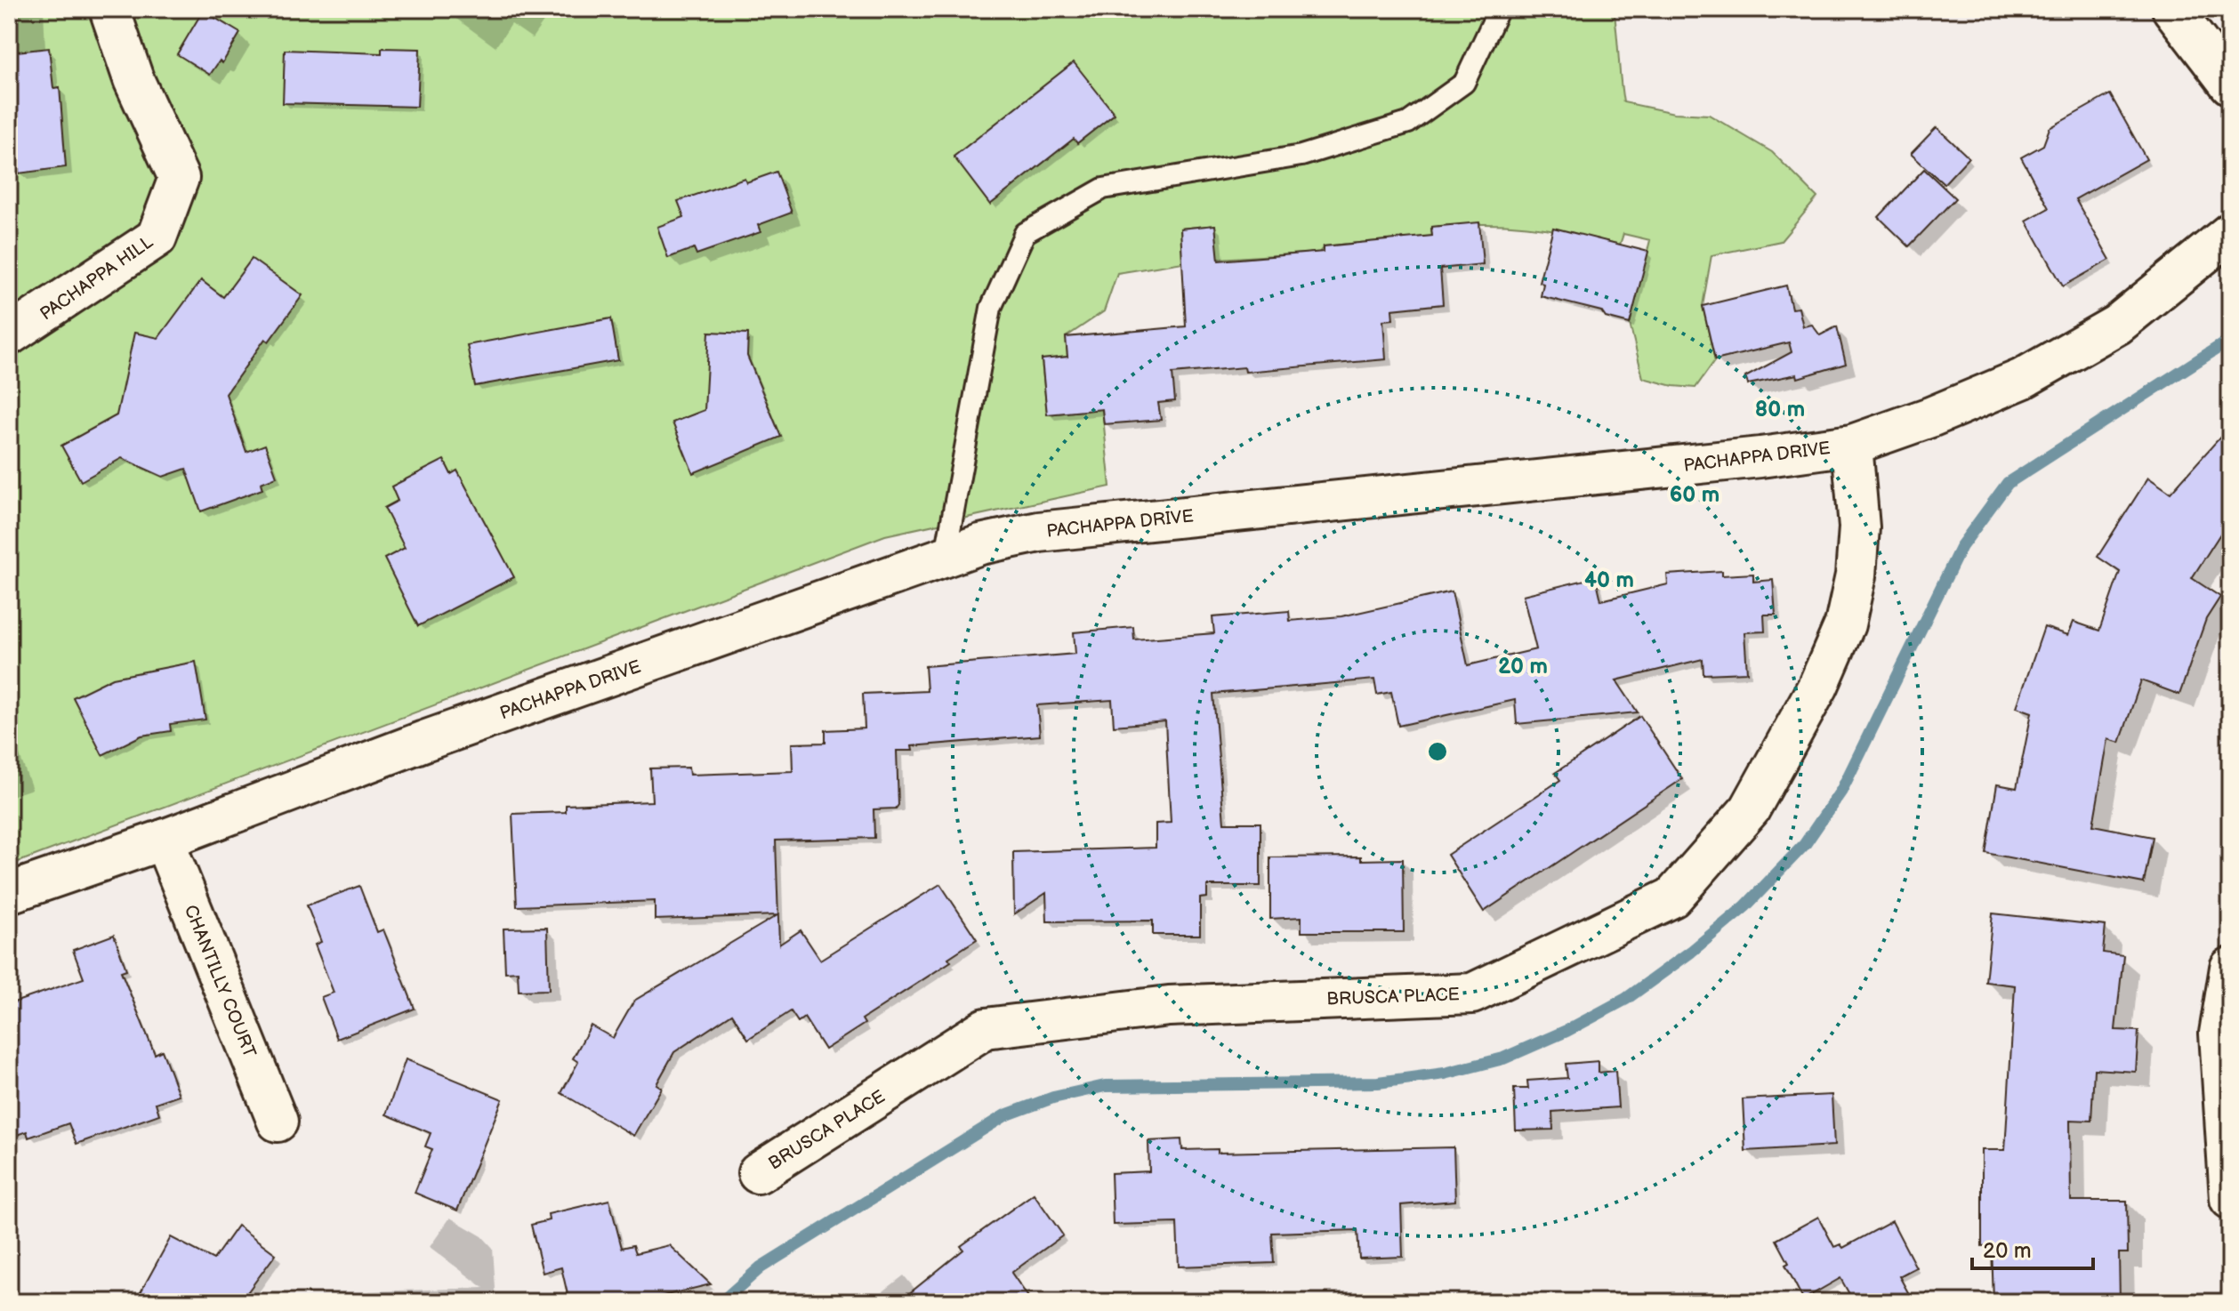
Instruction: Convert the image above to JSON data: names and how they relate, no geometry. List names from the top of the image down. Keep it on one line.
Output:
{"streets":{"street":["PACHAPPA HILL","PACHAPPA DRIVE","CHANTILLY COURT","BRUSCA PLACE"]},"crossings":[["PACHAPPA DRIVE","CHANTILLY COURT"],["PACHAPPA DRIVE","BRUSCA PLACE"]],"scale_bar":"20 m","rings":["80 m","60 m","40 m","20 m"]}
